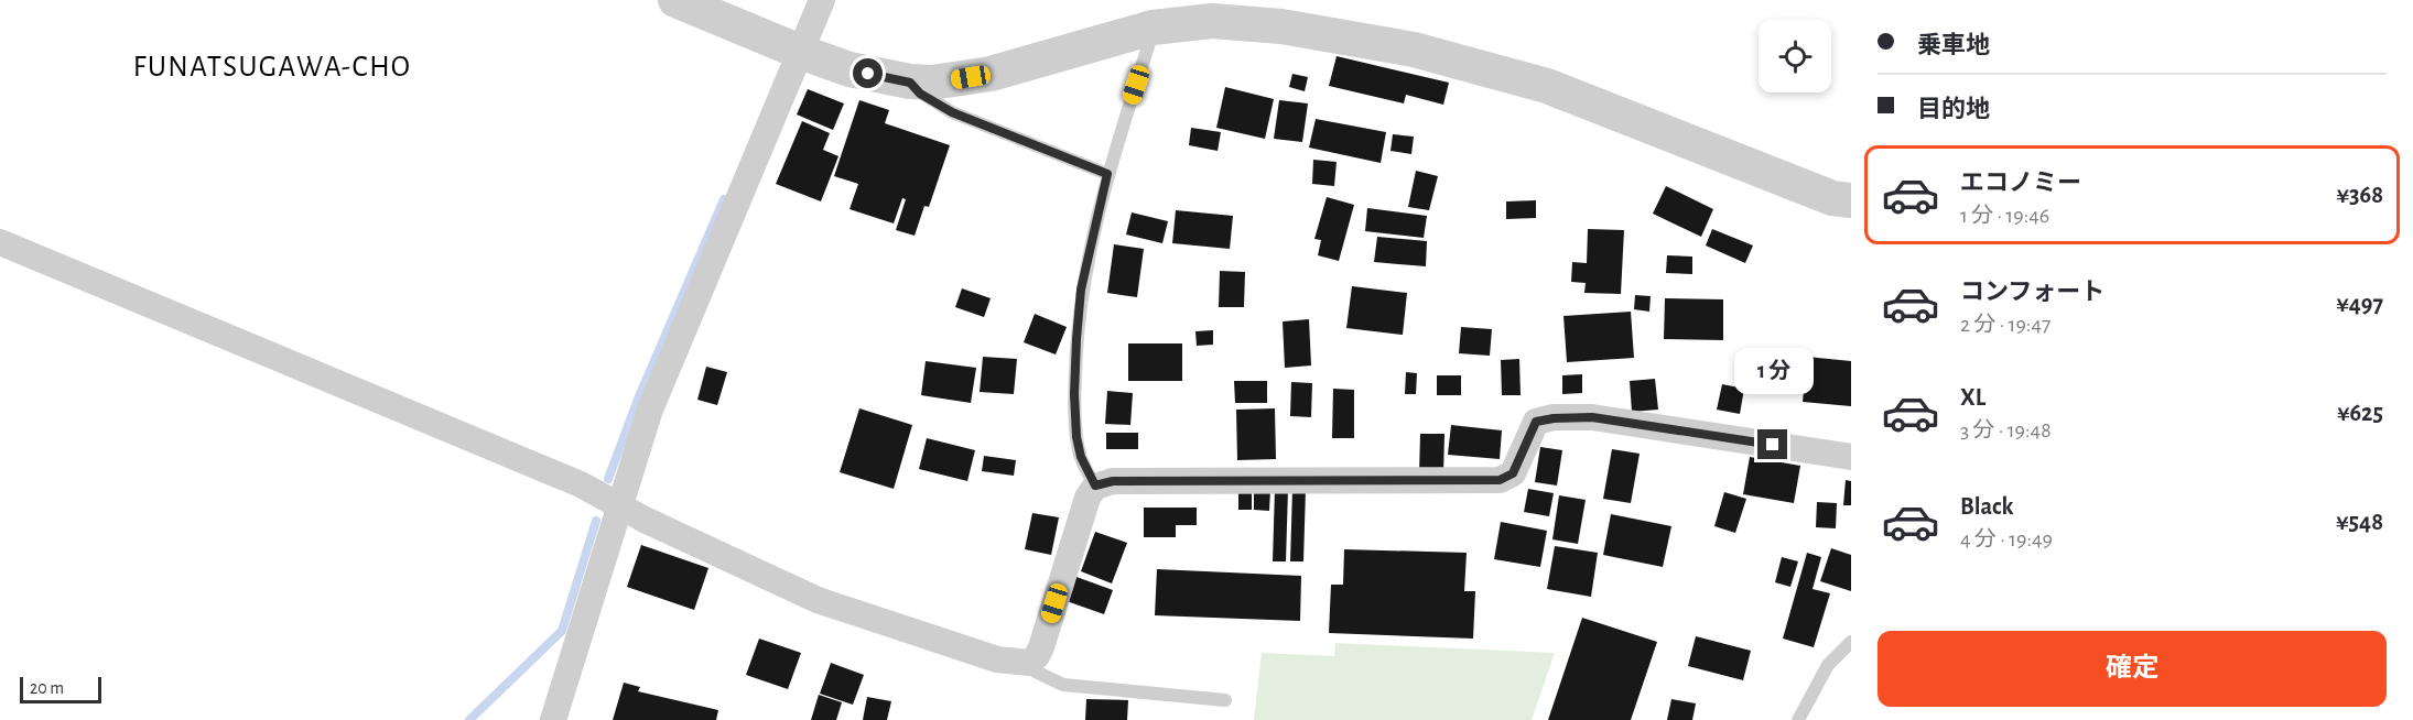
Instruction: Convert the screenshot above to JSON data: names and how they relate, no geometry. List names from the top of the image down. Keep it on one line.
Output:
{"districts":["FUNATSUGAWA-CHO"],"scale_bar":"20 m","page":{"banner":["乗車地","目的地"],"list":[{"name":"エコノミー","note":"1 分 · 19:46","value":"¥368"},{"name":"コンフォート","note":"2 分 · 19:47","value":"¥497"},{"name":"XL","note":"3 分 · 19:48","value":"¥625"},{"name":"Black","note":"4 分 · 19:49","value":"¥548"}],"bubble":"1 分","buttons":"確定","scale":"20 m"}}
